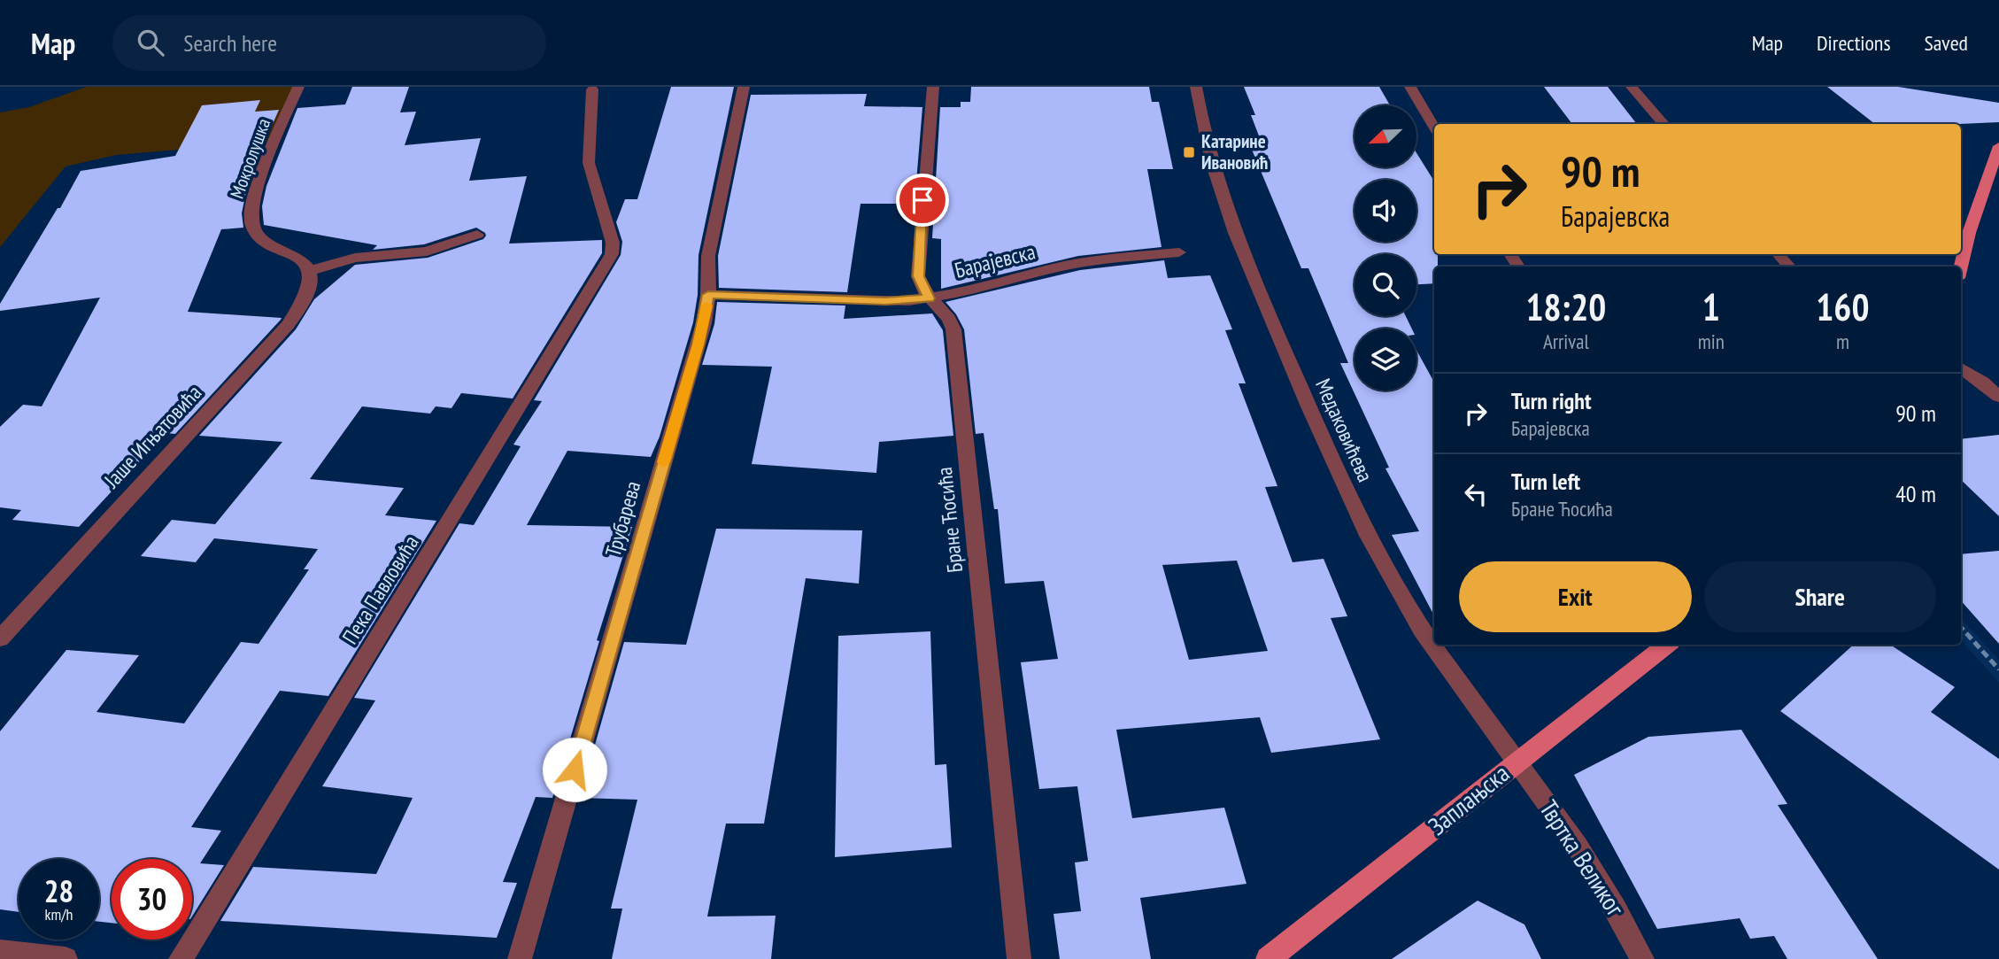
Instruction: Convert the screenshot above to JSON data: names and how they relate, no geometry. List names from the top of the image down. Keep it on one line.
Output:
{"streets":{"main road":["Заплањска"],"street":["Мокролушка","Барајевска","Медаковићева","Јаше Игњатовића","Трубарева","Бране Ћосића","Пека Павловића","Твртка Великог"]},"crossings":[["Мокролушка","Јаше Игњатовића"],["Барајевска","Трубарева"],["Барајевска","Бране Ћосића"],["Медаковићева","Заплањска"],["Медаковићева","Твртка Великог"],["Заплањска","Твртка Великог"]],"places":{"transit":["Катарине Ивановић"]},"north":"bottom left","page":{"header":"Map","search":"Search here","nav":["Map","Directions","Saved"],"turn":["90 m","Барајевска"],"eta":["18:20","Arrival","1","min","160","m"],"list":[{"name":"Turn right","note":"Барајевска","value":"90 m"},{"name":"Turn left","note":"Бране Ћосића","value":"40 m"}],"buttons":["Exit","Share"],"speed":"28 km/h","limit":"30"}}
